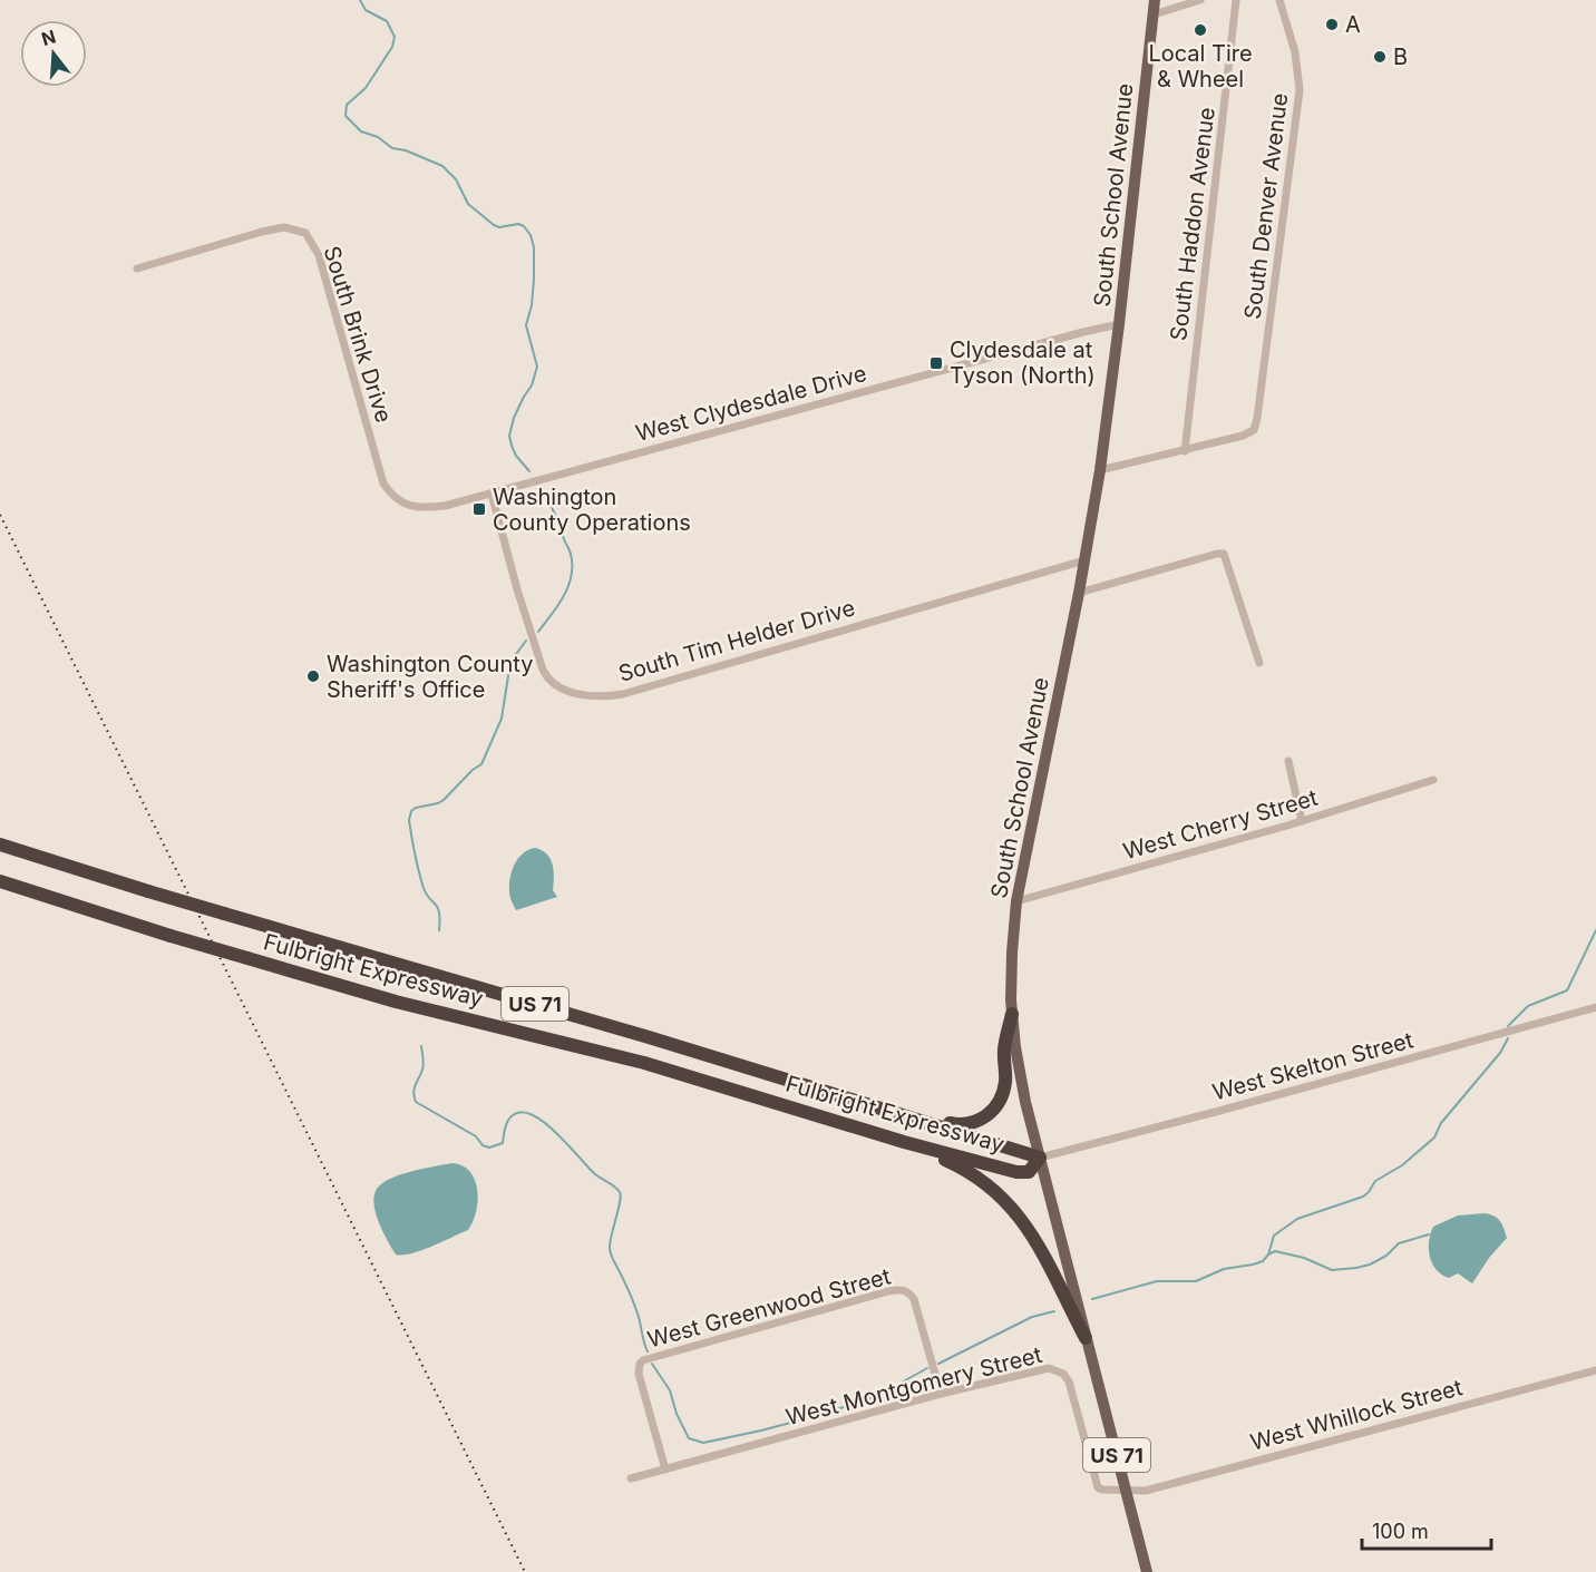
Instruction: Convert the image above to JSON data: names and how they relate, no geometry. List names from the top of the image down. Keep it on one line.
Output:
{"streets":{"highway":["Fulbright Expressway","US 71"],"main road":["South School Avenue"],"street":["South Denver Avenue","South Haddon Avenue","South Brink Drive","West Clydesdale Drive","South Tim Helder Drive","West Cherry Street","West Skelton Street","West Greenwood Street","West Montgomery Street","West Whillock Street"]},"crossings":[["South School Avenue","West Clydesdale Drive"],["South School Avenue","South Tim Helder Drive"],["South School Avenue","West Cherry Street"],["South School Avenue","Fulbright Expressway"],["South School Avenue","US 71"],["South School Avenue","West Skelton Street"],["South School Avenue","West Montgomery Street"],["South School Avenue","West Whillock Street"],["South Denver Avenue","South Haddon Avenue"],["South Brink Drive","West Clydesdale Drive"],["West Clydesdale Drive","South Tim Helder Drive"],["Fulbright Expressway","US 71"],["Fulbright Expressway","West Skelton Street"],["US 71","West Skelton Street"],["West Greenwood Street","West Montgomery Street"],["West Montgomery Street","West Whillock Street"]],"places":{"other":["A","Local Tire & Wheel","B","Washington County Sheriff's Office"],"transit":["Clydesdale at Tyson (North)","Washington County Operations"]},"scale_bar":"100 m","north":"top"}
